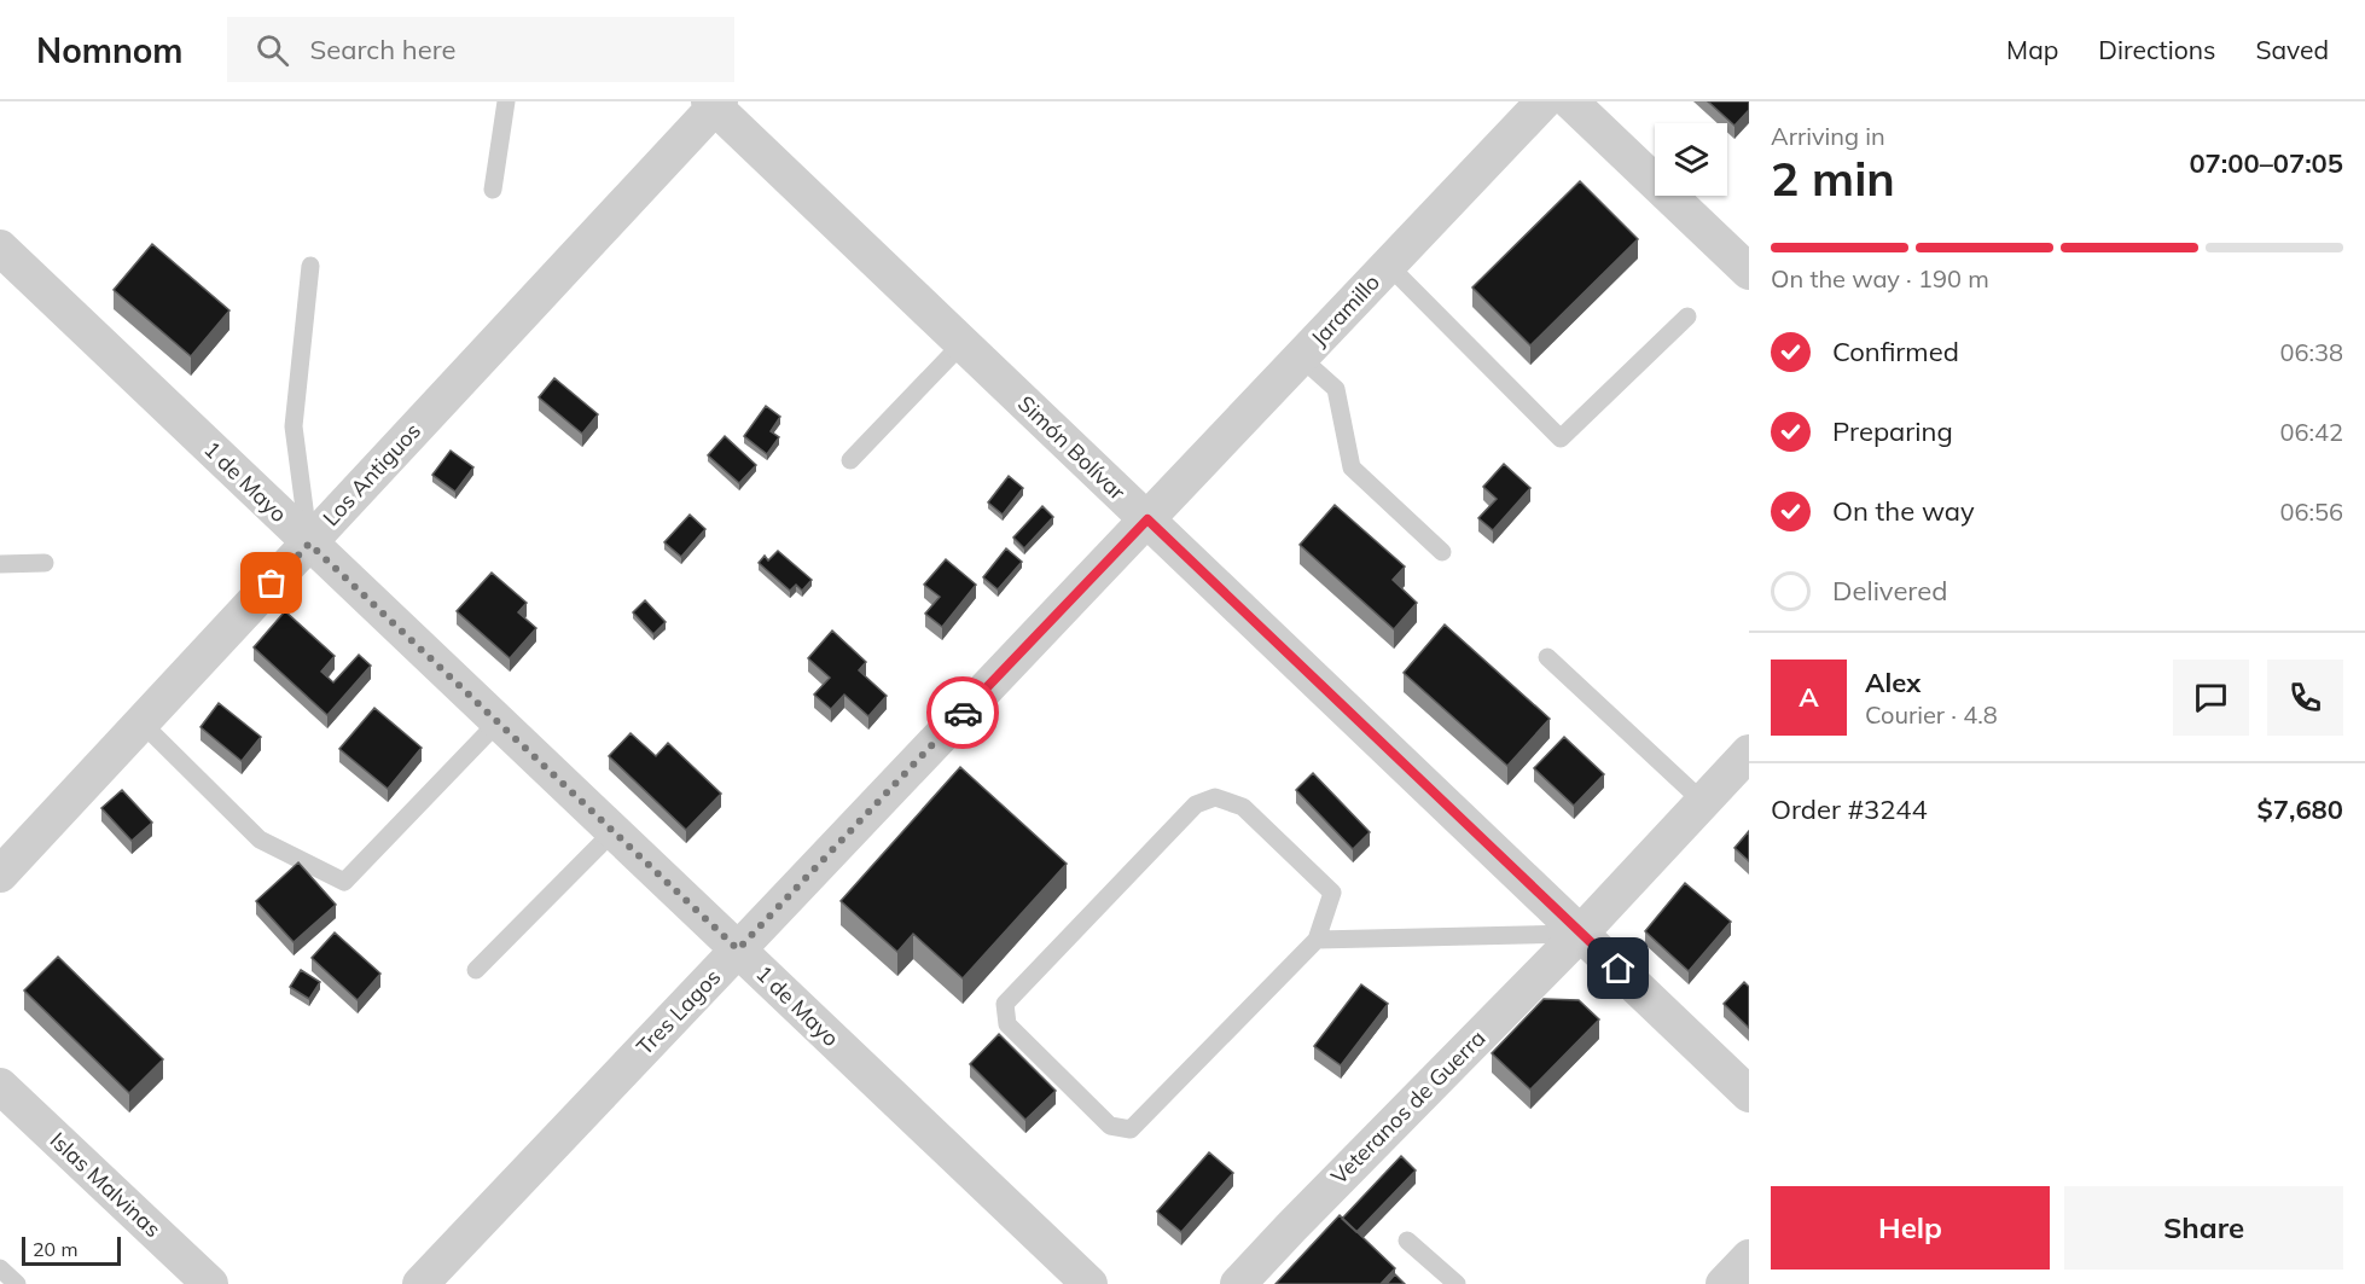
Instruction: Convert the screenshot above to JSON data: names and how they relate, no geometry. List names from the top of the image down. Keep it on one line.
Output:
{"streets":{"street":["Jaramillo","Simón Bolívar","Los Antiguos","1 de Mayo","Tres Lagos","Veteranos de Guerra","Islas Malvinas"]},"crossings":[["Jaramillo","Simón Bolívar"],["Jaramillo","Tres Lagos"],["Simón Bolívar","Los Antiguos"],["Simón Bolívar","Tres Lagos"],["Simón Bolívar","Veteranos de Guerra"],["Los Antiguos","1 de Mayo"],["1 de Mayo","Tres Lagos"]],"scale_bar":"20 m","page":{"header":"Nomnom","search":"Search here","nav":["Map","Directions","Saved"],"heading":["2 min","Arriving in","07:00–07:05"],"panel":["Alex","Courier · 4.8","Order #3244","$7,680"],"bar":"On the way · 190 m","list":[["Confirmed","06:38"],["Preparing","06:42"],["On the way","06:56"],"Delivered"],"round":"A","buttons":["Help","Share"],"scale":"20 m"}}
